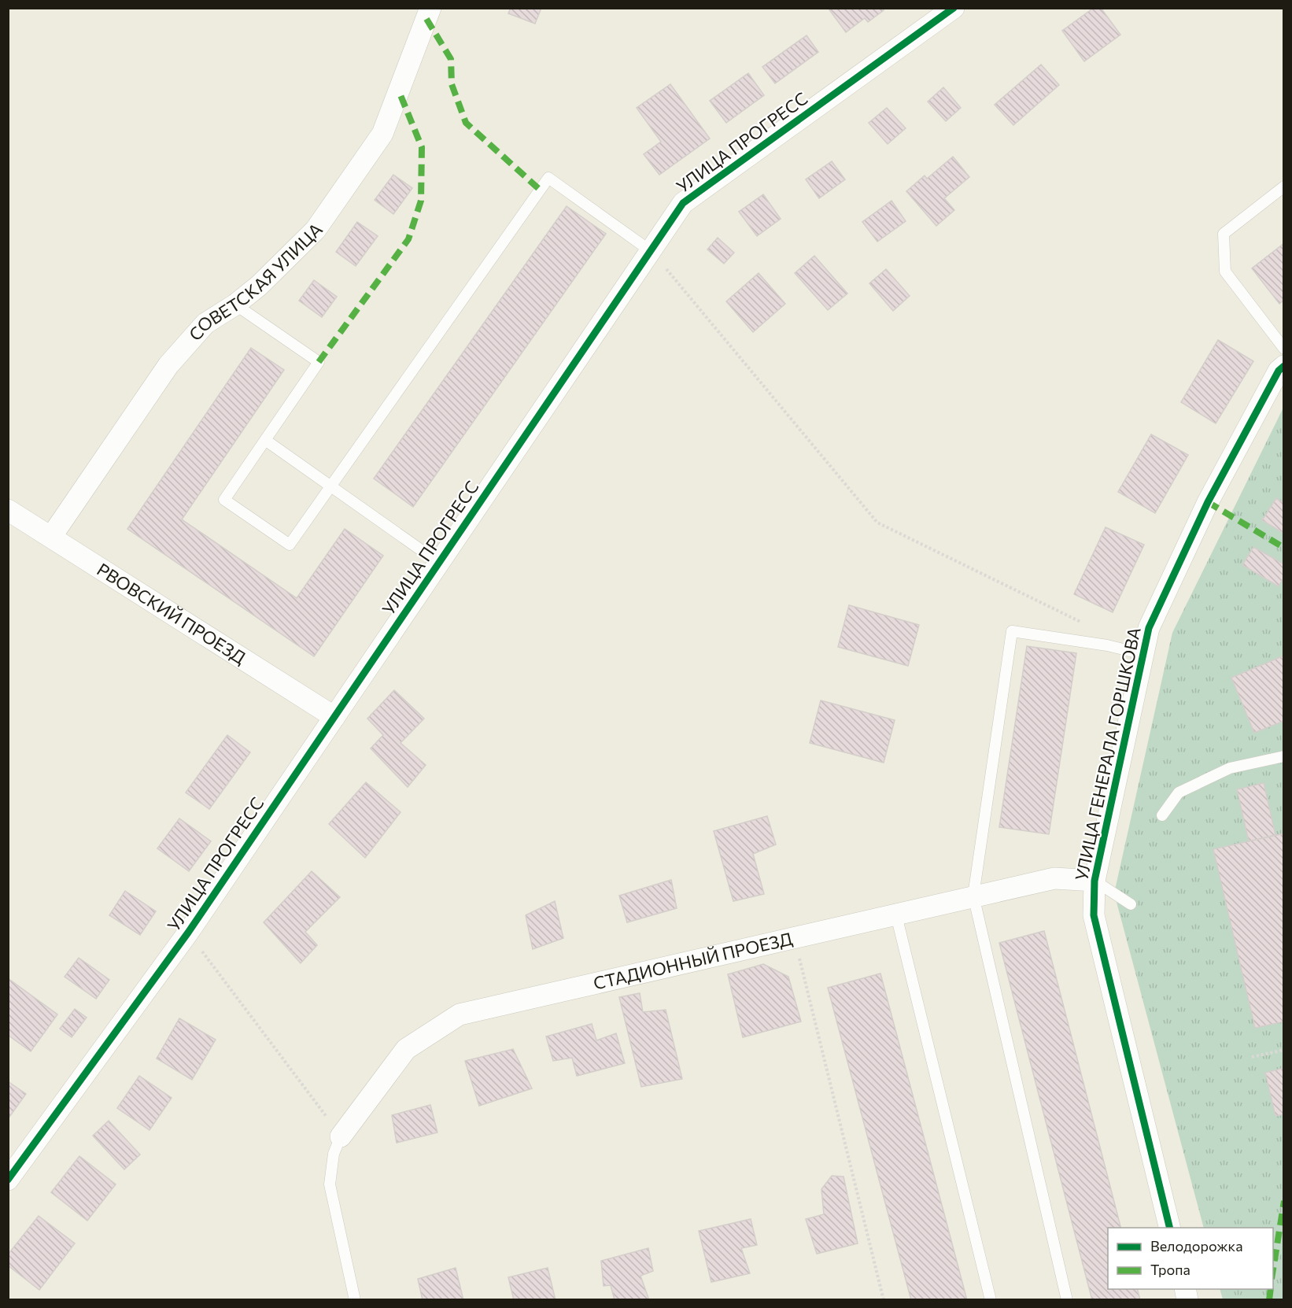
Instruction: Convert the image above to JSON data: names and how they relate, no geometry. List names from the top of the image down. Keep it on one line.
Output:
{"streets":{"street":["УЛИЦА ПРОГРЕСС","СОВЕТСКАЯ УЛИЦА","РВОВСКИЙ ПРОЕЗД","УЛИЦА ГЕНЕРАЛА ГОРШКОВА","СТАДИОННЫЙ ПРОЕЗД"]},"crossings":[["УЛИЦА ПРОГРЕСС","РВОВСКИЙ ПРОЕЗД"],["СОВЕТСКАЯ УЛИЦА","РВОВСКИЙ ПРОЕЗД"],["УЛИЦА ГЕНЕРАЛА ГОРШКОВА","СТАДИОННЫЙ ПРОЕЗД"]],"legend":["Велодорожка","Тропа"]}
